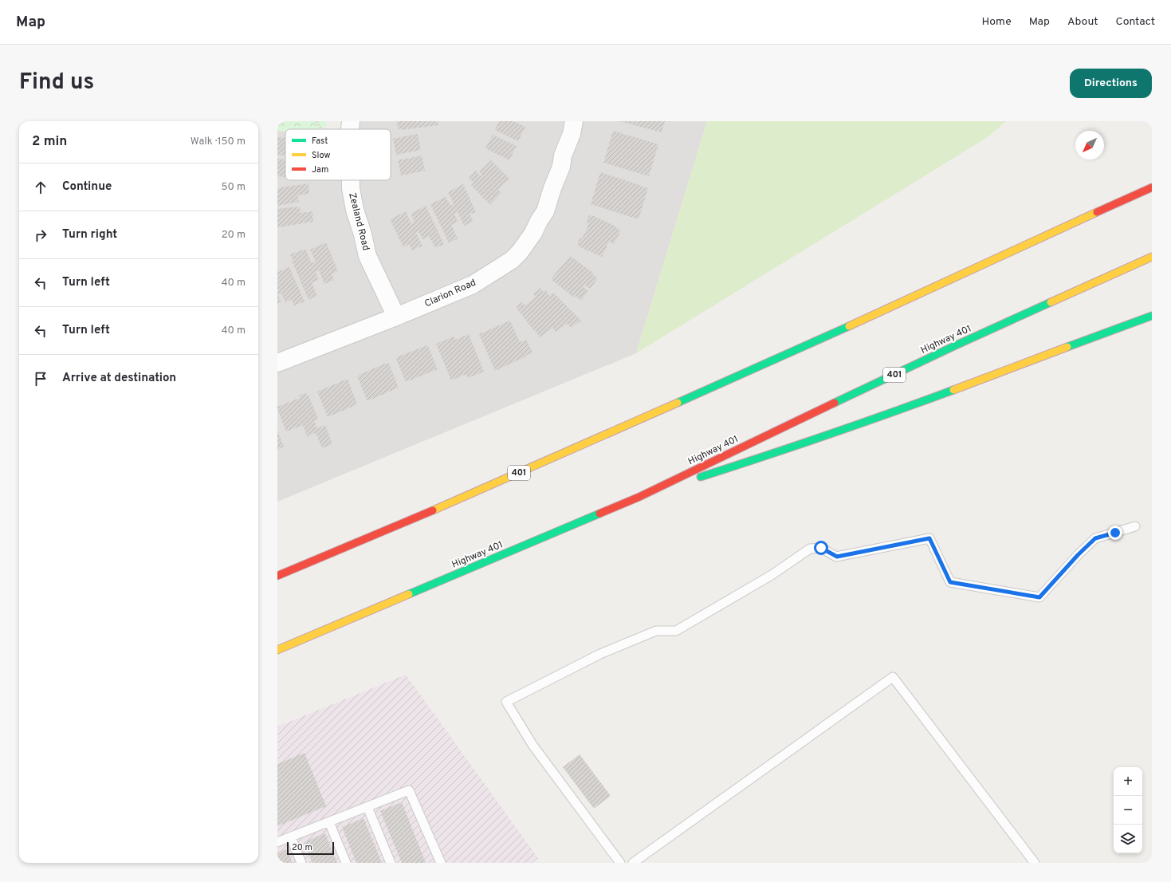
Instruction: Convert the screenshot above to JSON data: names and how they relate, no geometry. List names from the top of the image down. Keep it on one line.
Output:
{"streets":{"highway":["Highway 401","401"],"street":["Zealand Road","Clarion Road"]},"crossings":[["Zealand Road","Clarion Road"]],"legend":["Fast","Slow","Jam"],"scale_bar":"20 m","north":"bottom left","page":{"header":"Map","nav":["Home","Map","About","Contact"],"title":"Find us","buttons":"Directions","heading":["2 min","Walk · 150 m"],"list":[["Continue","50 m"],["Turn right","20 m"],["Turn left","40 m"],["Turn left","40 m"],"Arrive at destination"],"map_buttons":["+","−"],"scale":"20 m"}}
